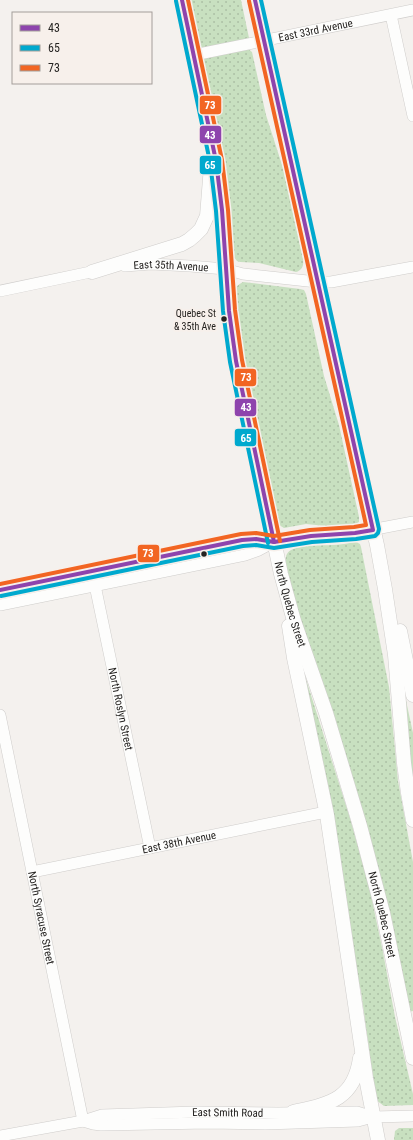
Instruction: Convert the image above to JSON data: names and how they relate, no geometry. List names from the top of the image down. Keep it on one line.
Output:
{"streets":{"main road":["North Quebec Street"],"street":["East 33rd Avenue","East 35th Avenue","North Roslyn Street","East 38th Avenue","North Syracuse Street","East Smith Road"]},"crossings":[["East 33rd Avenue","North Quebec Street"],["East 35th Avenue","North Quebec Street"],["North Roslyn Street","East 38th Avenue"],["East 38th Avenue","North Syracuse Street"],["North Syracuse Street","East Smith Road"]],"places":["Quebec St & 35th Ave"],"lines":["transit line 43","transit line 65","transit line 73"],"legend":["43","65","73"]}
